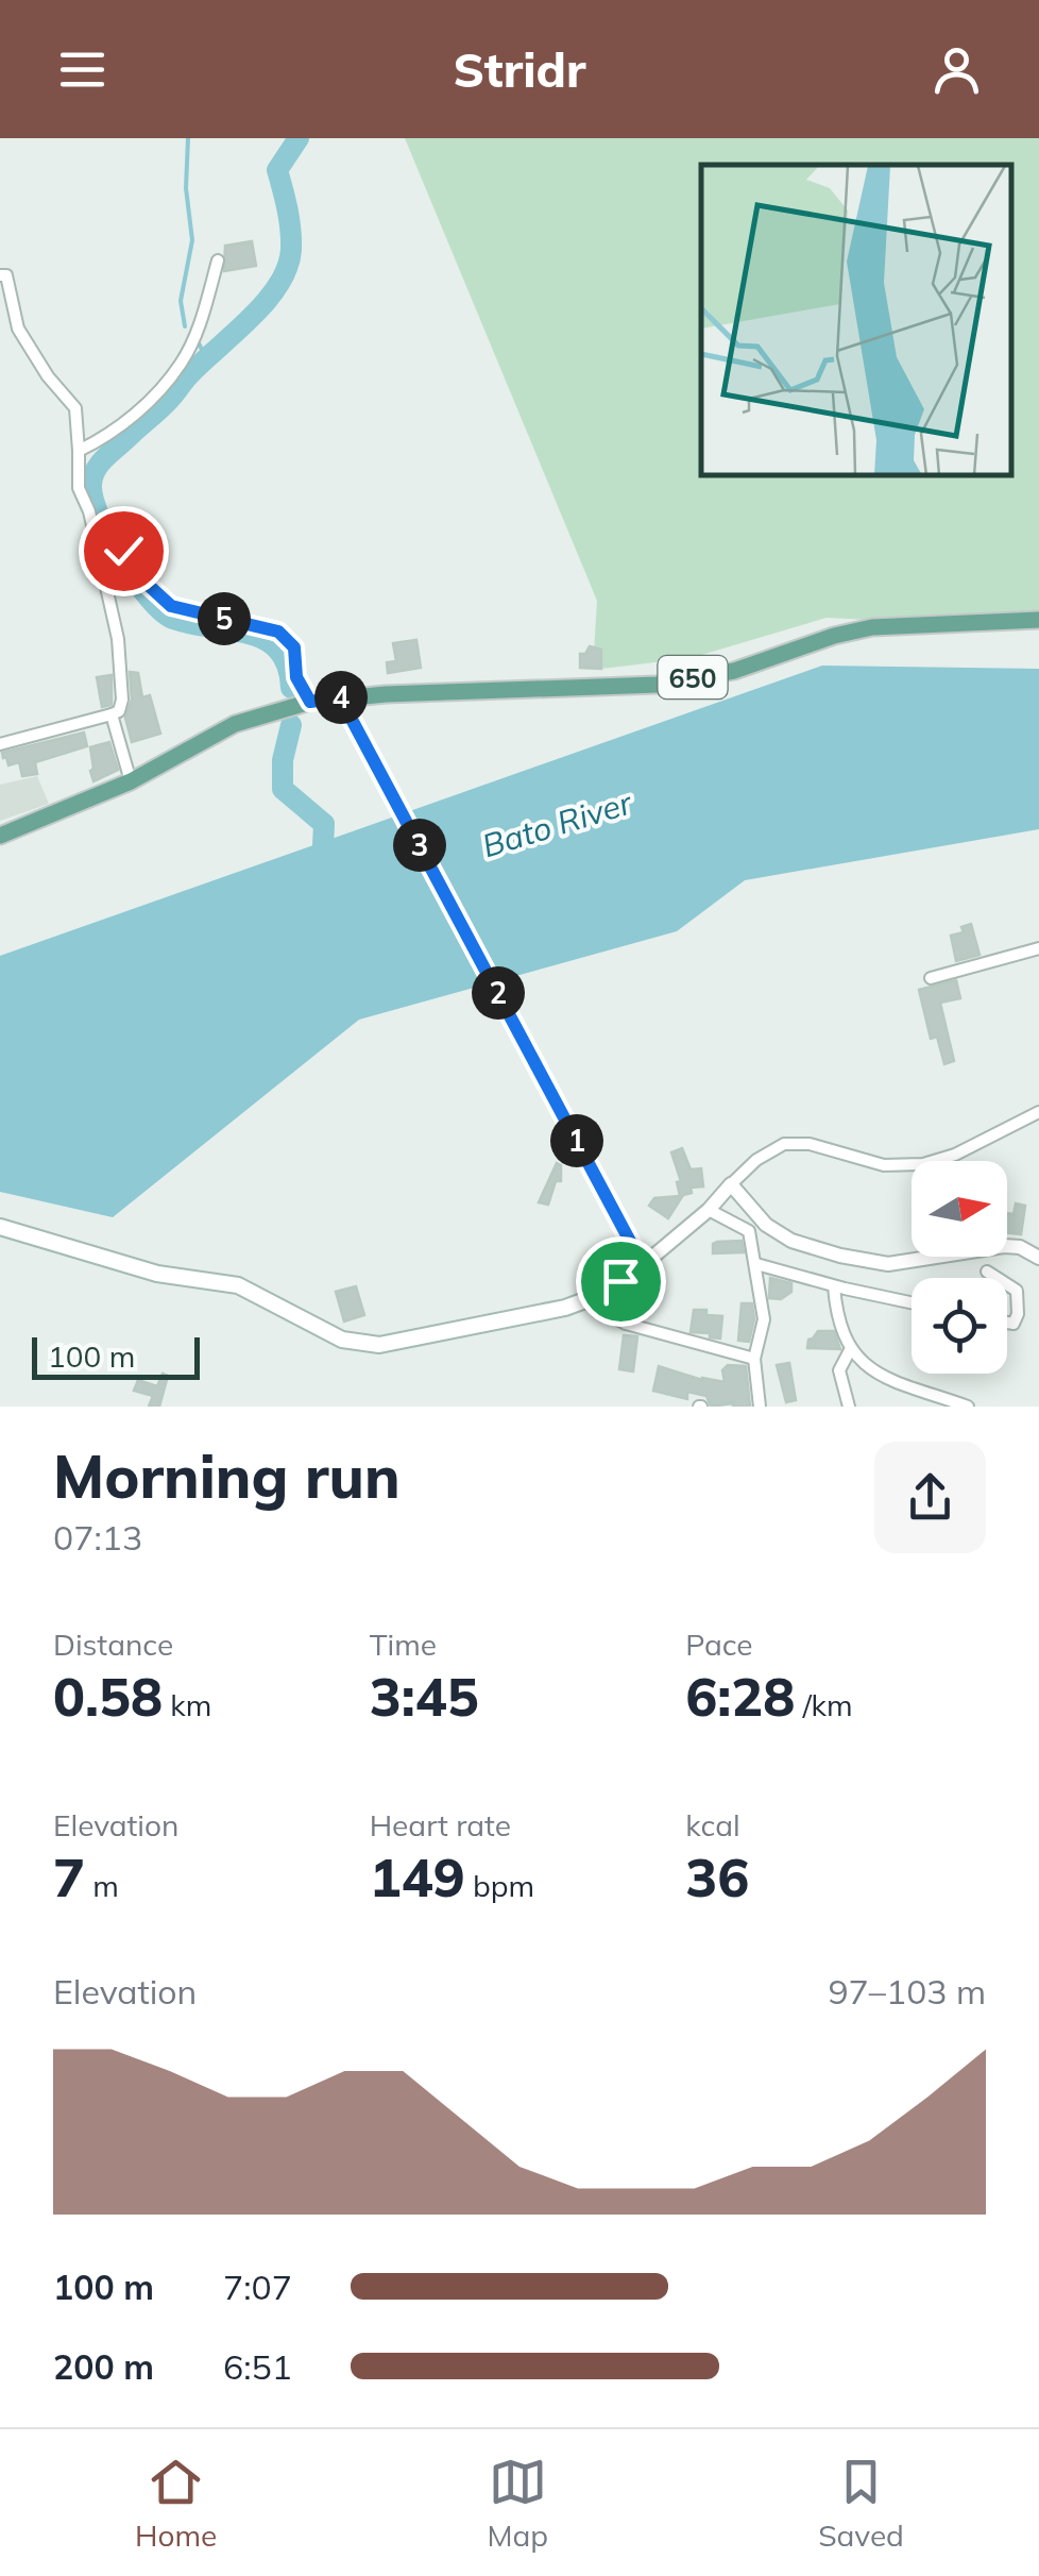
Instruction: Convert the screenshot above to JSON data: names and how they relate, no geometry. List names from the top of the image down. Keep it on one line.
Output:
{"streets":{"main road":["650"]},"water":["Bato River"],"scale_bar":"100 m","north":"right","page":{"header":"Stridr","pins":["5","4","3","2","1"],"scale":"100 m","heading":["Morning run","07:13"],"stats":[["Distance","0.58 km"],["Time","3:45"],["Pace","6:28 /km"],["Elevation","7 m"],["Heart rate","149 bpm"],["kcal","36"]],"chart":["Elevation","97–103 m"],"list":[{"name":"100 m","note":"7:07"},{"name":"200 m","note":"6:51"}],"tabs":["Home","Map","Saved"]}}
